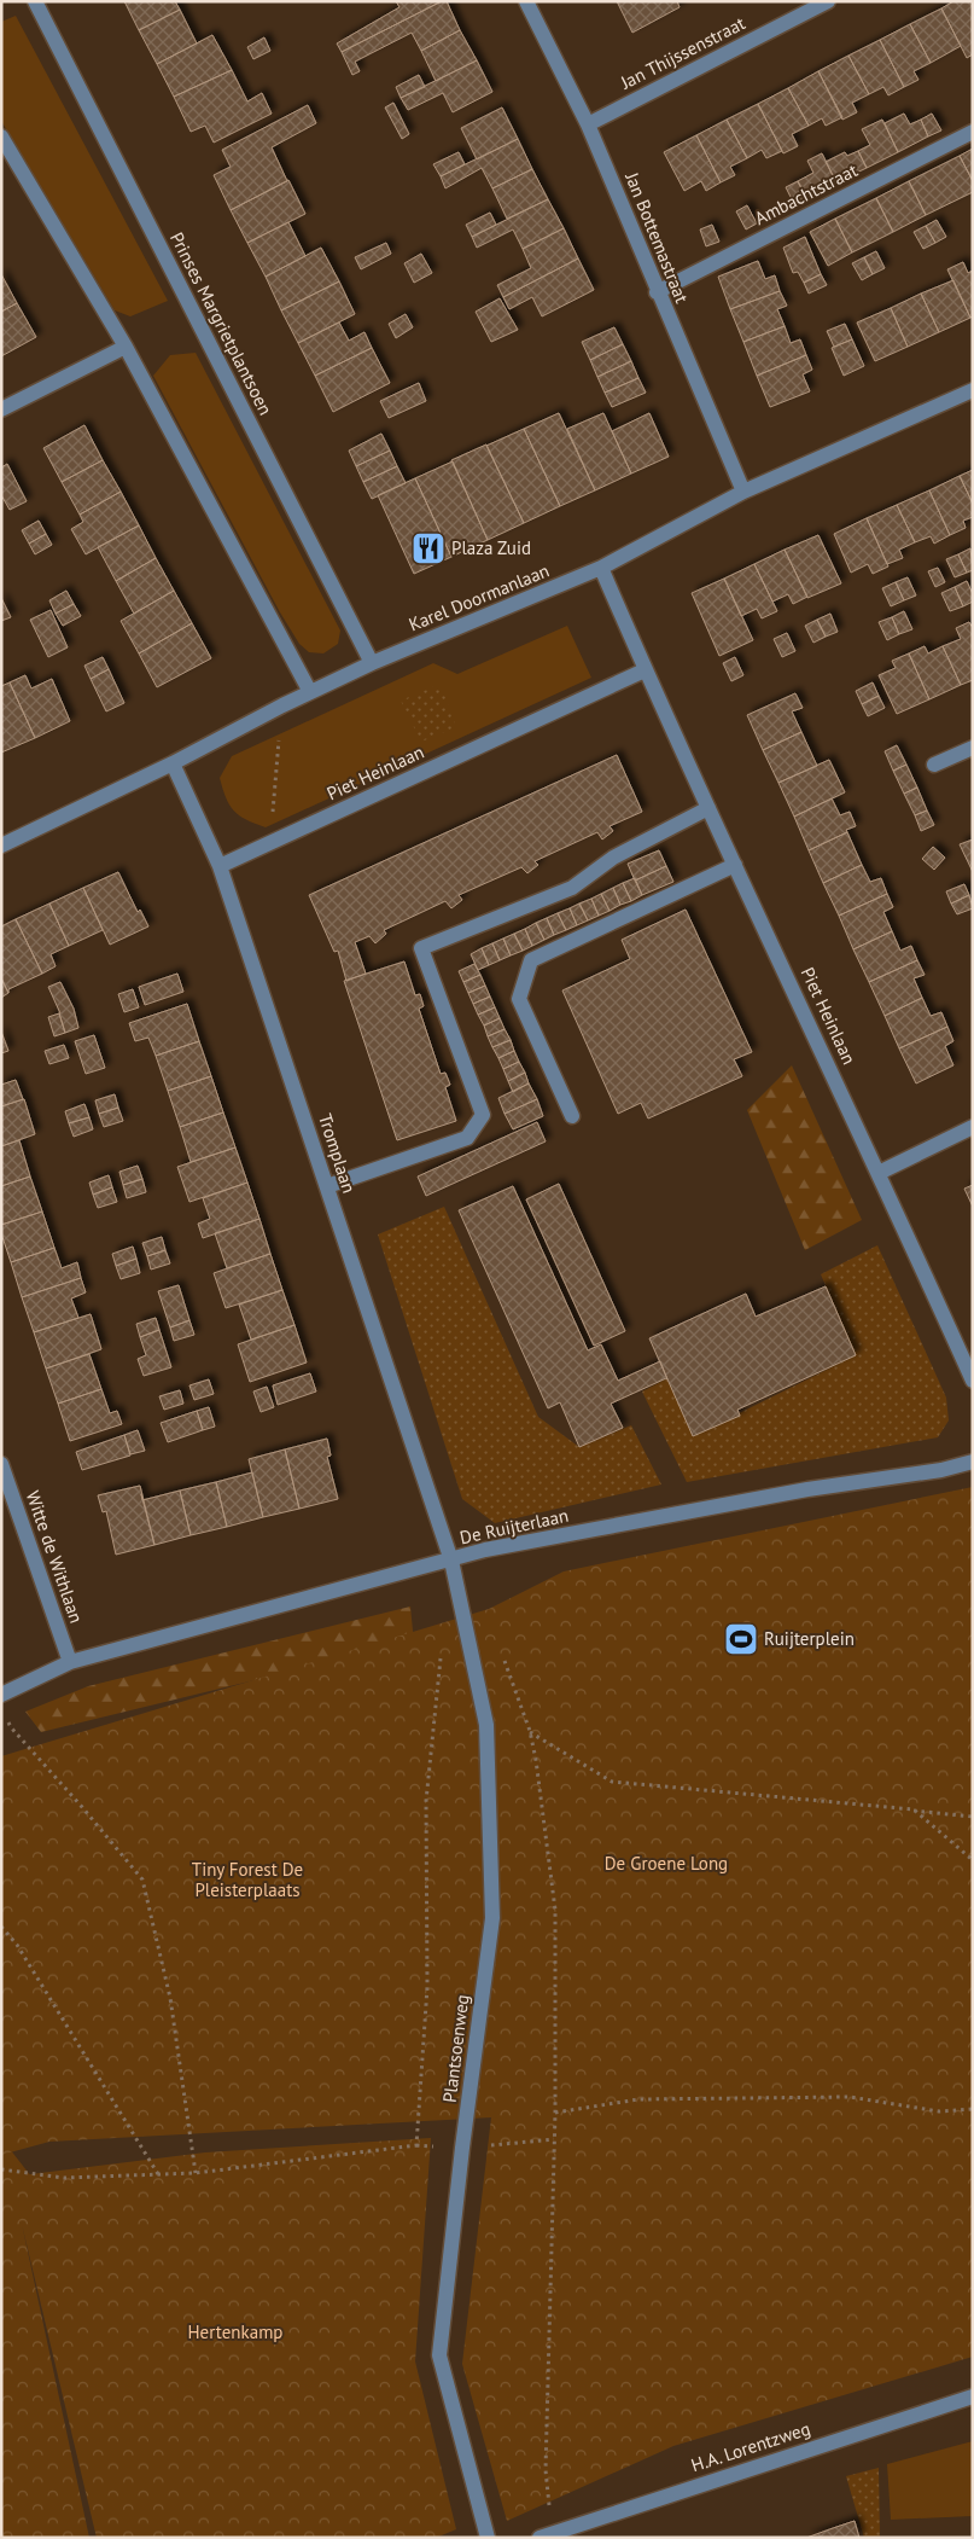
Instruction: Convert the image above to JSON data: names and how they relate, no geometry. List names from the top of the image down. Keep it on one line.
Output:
{"streets":{"street":["Jan Thijssenstraat","Ambachtstraat","Jan Bottemastraat","Prinses Margrietplantsoen","Karel Doormanlaan","Piet Heinlaan","Tromplaan","De Ruijterlaan","Witte de Withlaan","Plantsoenweg","H.A. Lorentzweg"]},"crossings":[["Jan Thijssenstraat","Jan Bottemastraat"],["Ambachtstraat","Jan Bottemastraat"],["Jan Bottemastraat","Karel Doormanlaan"],["Prinses Margrietplantsoen","Karel Doormanlaan"],["Karel Doormanlaan","Piet Heinlaan"],["Karel Doormanlaan","Tromplaan"],["Piet Heinlaan","Tromplaan"],["Tromplaan","De Ruijterlaan"],["Tromplaan","Plantsoenweg"],["De Ruijterlaan","Witte de Withlaan"],["De Ruijterlaan","Plantsoenweg"]],"parks":["De Groene Long","Tiny Forest De Pleisterplaats","Hertenkamp"],"places":{"restaurant":["Plaza Zuid"],"sports":["Ruijterplein"]}}
